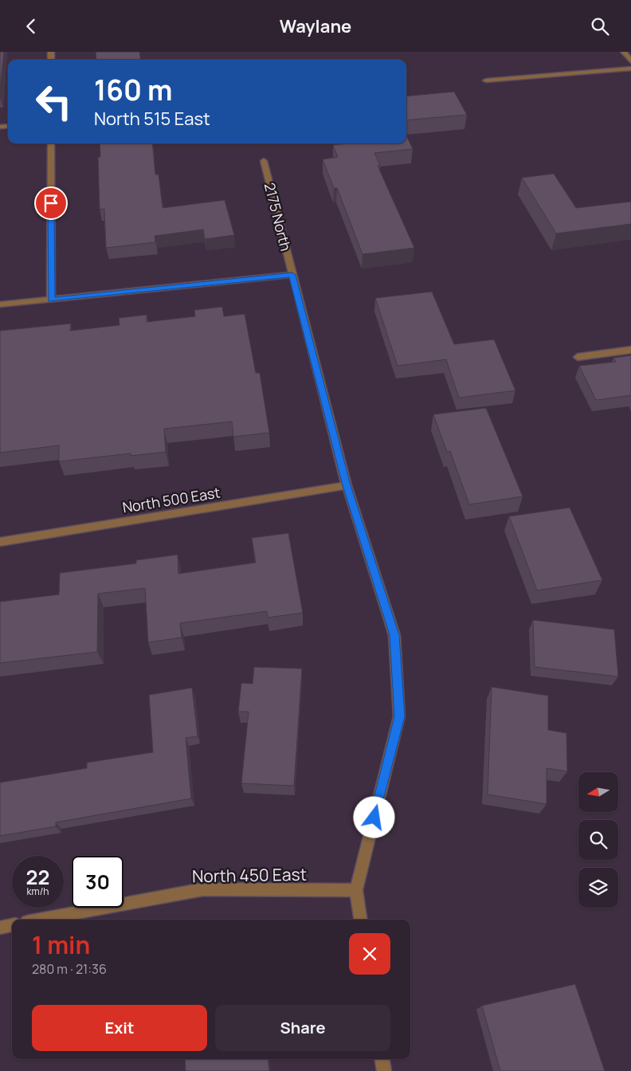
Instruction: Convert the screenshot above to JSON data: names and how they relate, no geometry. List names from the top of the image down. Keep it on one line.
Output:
{"streets":{"street":["2175 North","North 500 East","North 450 East"]},"crossings":[["2175 North","North 500 East"],["2175 North","North 450 East"]],"north":"left","page":{"header":"Waylane","turn":["160 m","North 515 East"],"speed":"22 km/h","limit":"30","heading":["1 min","280 m · 21:36"],"buttons":["Exit","Share"]}}
